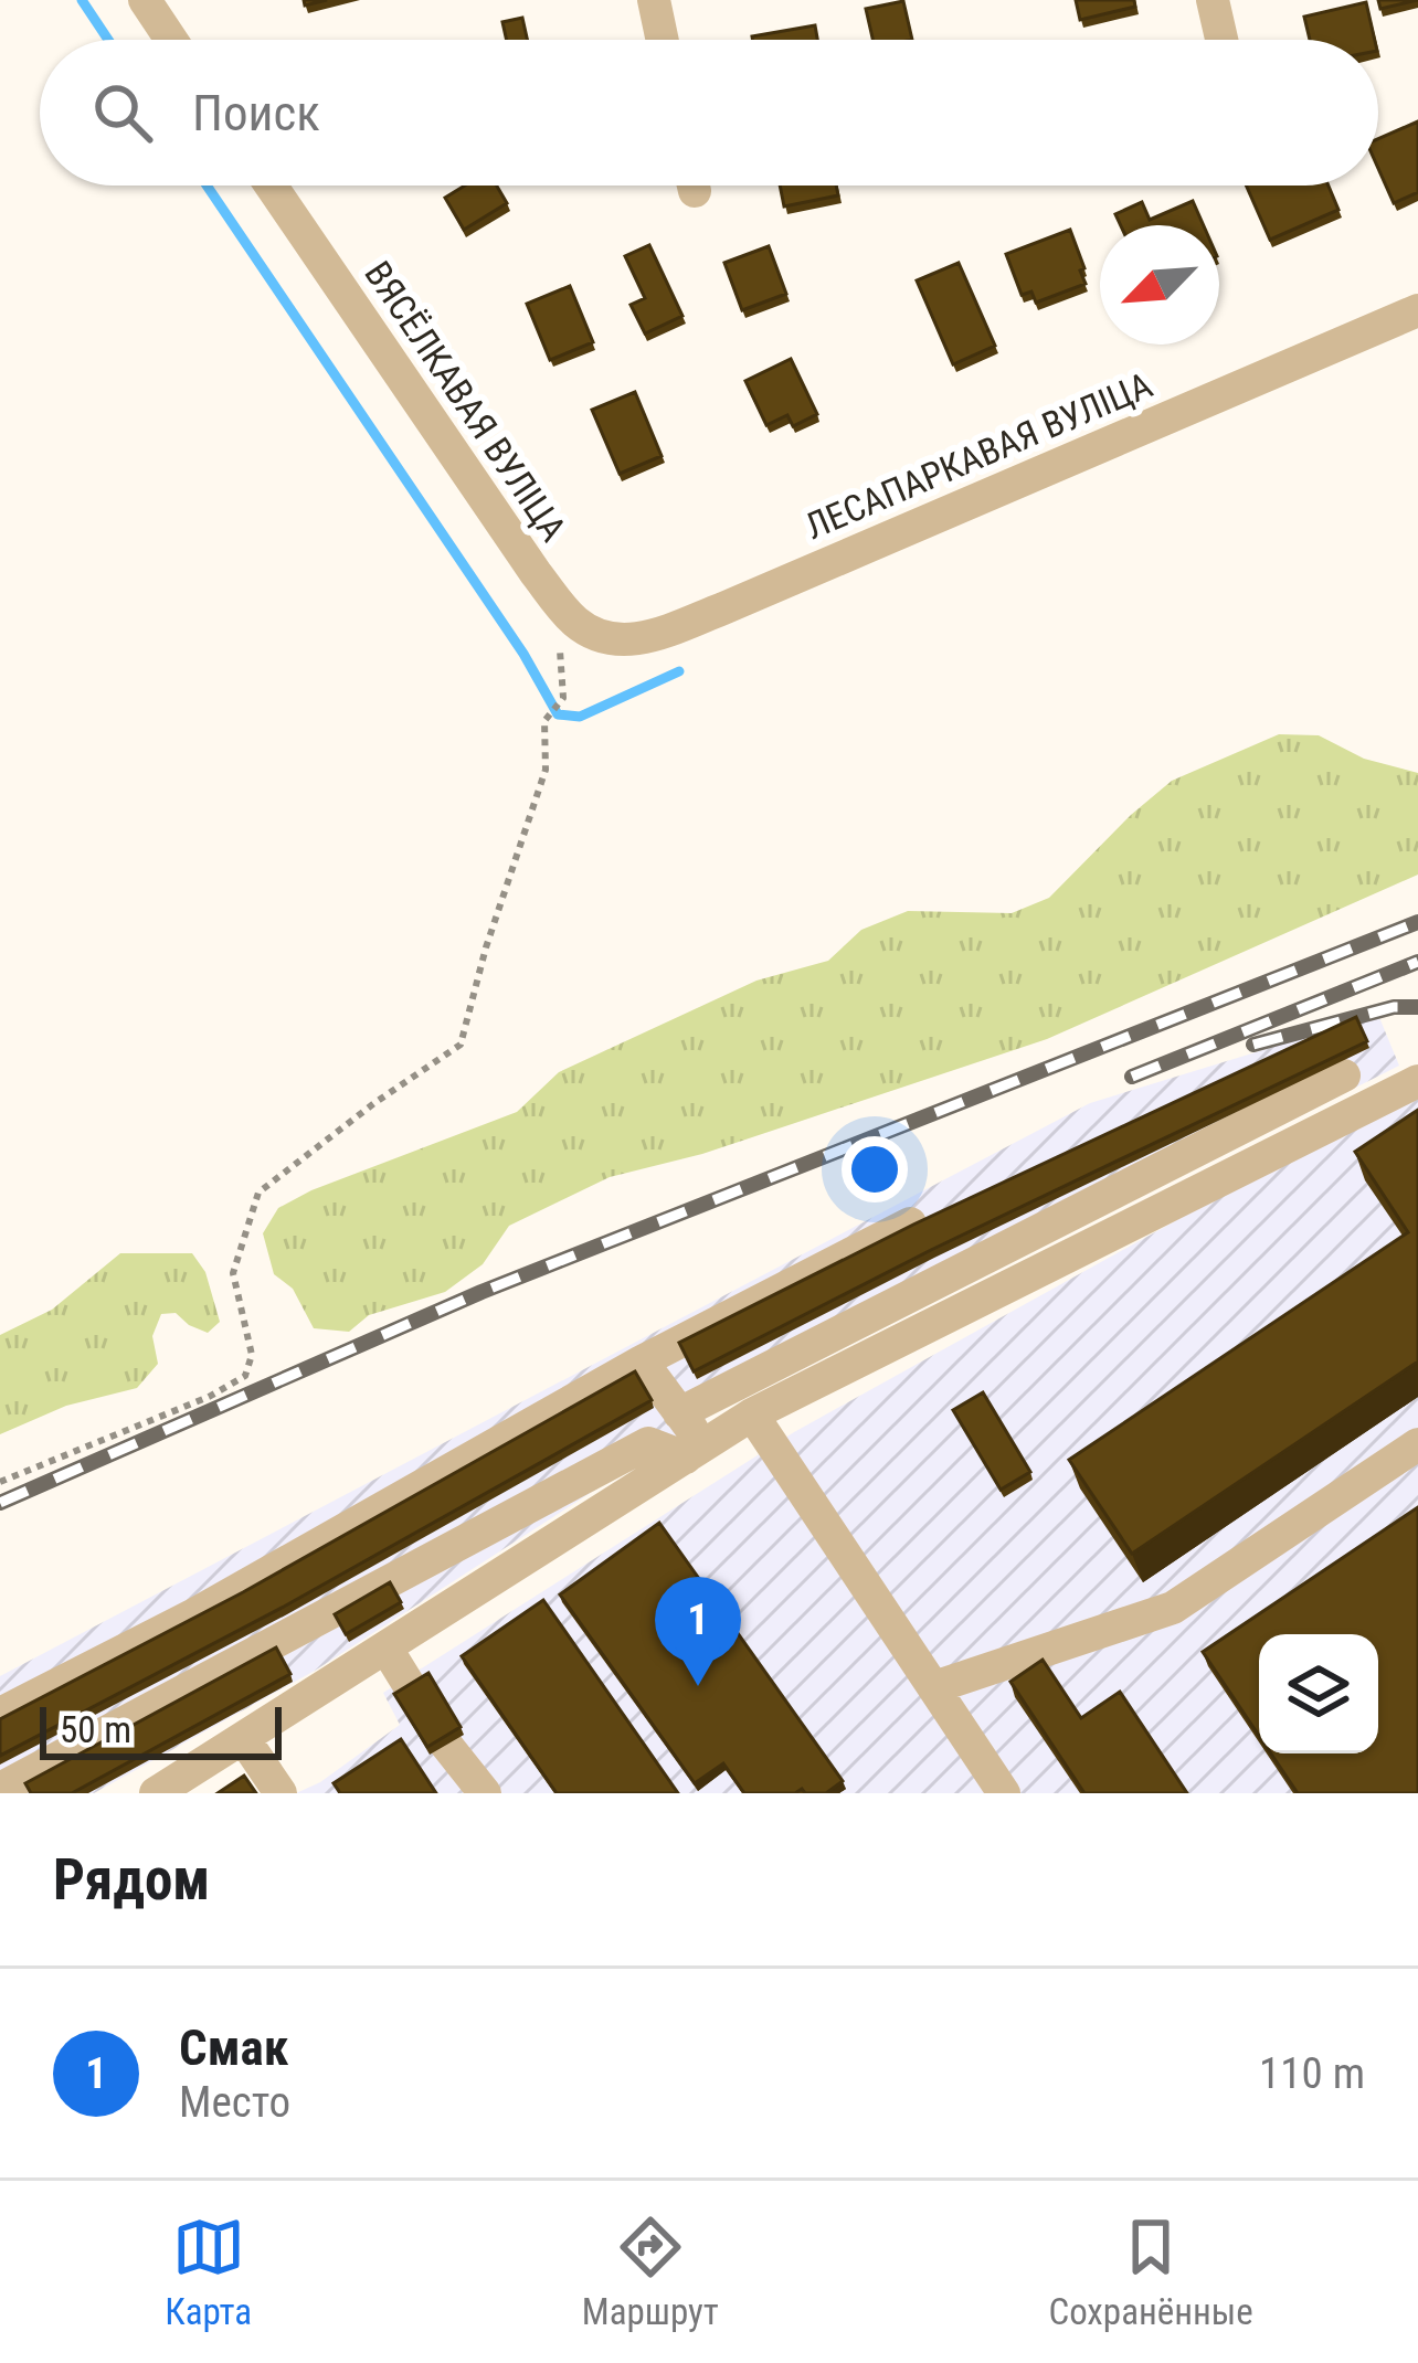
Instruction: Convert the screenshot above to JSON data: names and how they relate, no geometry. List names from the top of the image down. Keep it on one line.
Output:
{"streets":{"street":["ВЯСЁЛКАВАЯ ВУЛІЦА","ЛЕСАПАРКАВАЯ ВУЛІЦА"]},"crossings":[["ВЯСЁЛКАВАЯ ВУЛІЦА","ЛЕСАПАРКАВАЯ ВУЛІЦА"]],"scale_bar":"50 m","north":"bottom left","page":{"search":"Поиск","pins":"1","scale":"50 m","heading":"Рядом","list":[{"mark":"1","name":"Смак","note":"Место","value":"110 m"}],"nav":["Карта","Маршрут","Сохранённые"]}}
